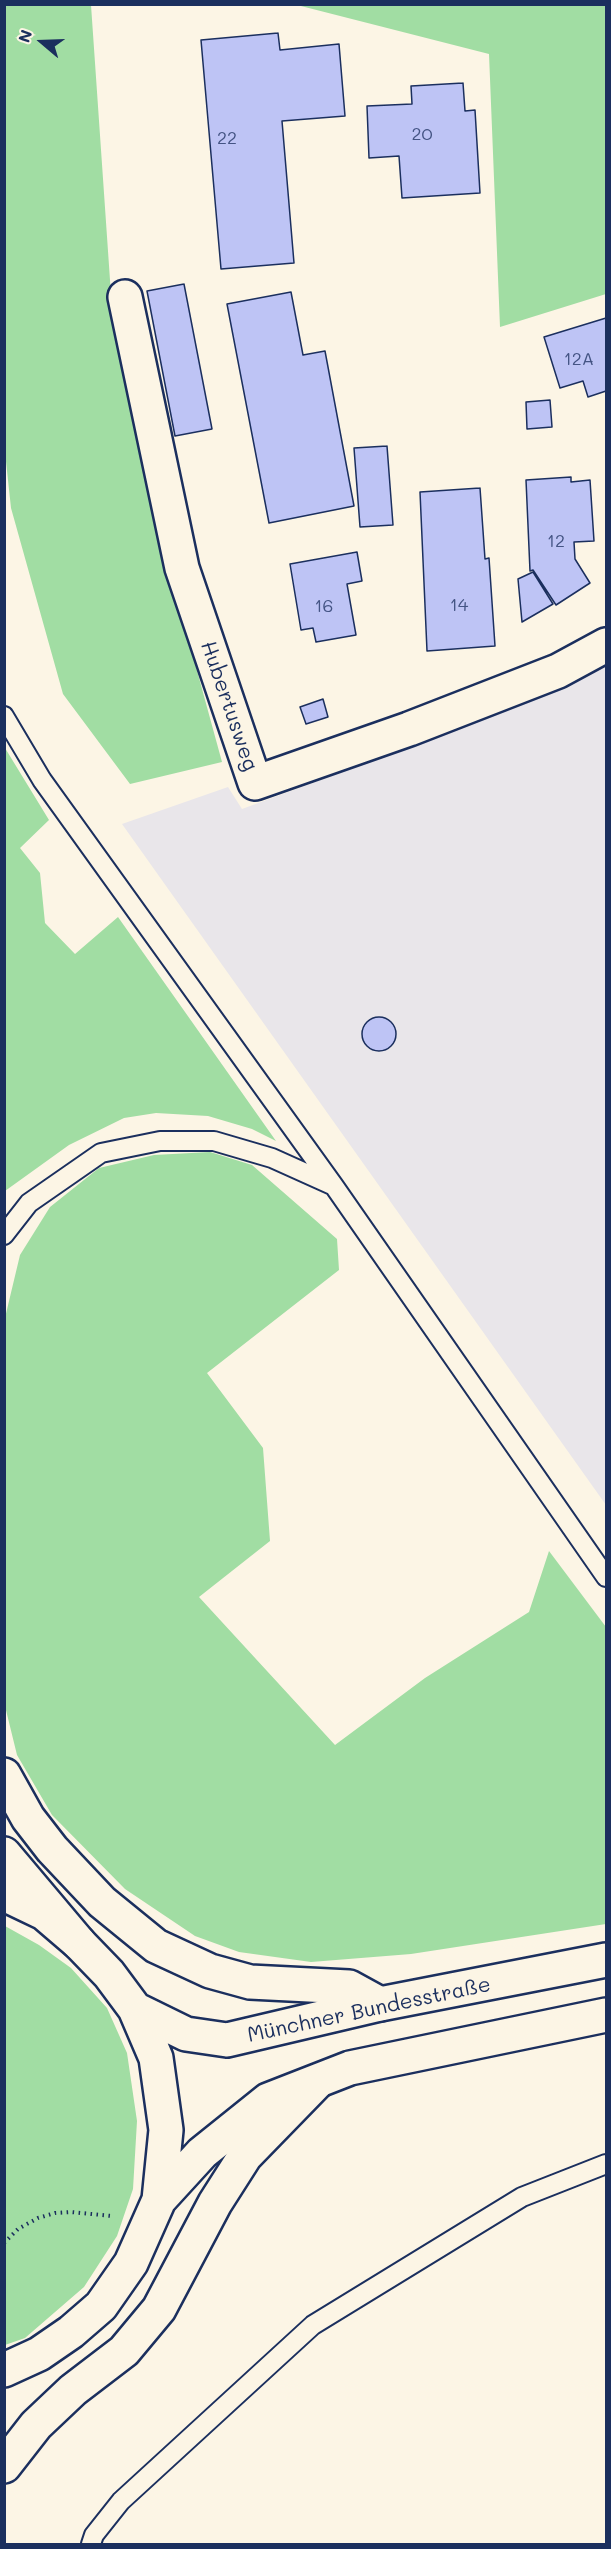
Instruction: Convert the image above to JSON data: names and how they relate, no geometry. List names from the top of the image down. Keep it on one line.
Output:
{"streets":{"main road":["Hubertusweg","Münchner Bundesstraße"]},"house_numbers":["20","22","12A","12","14","16"],"north":"left"}
